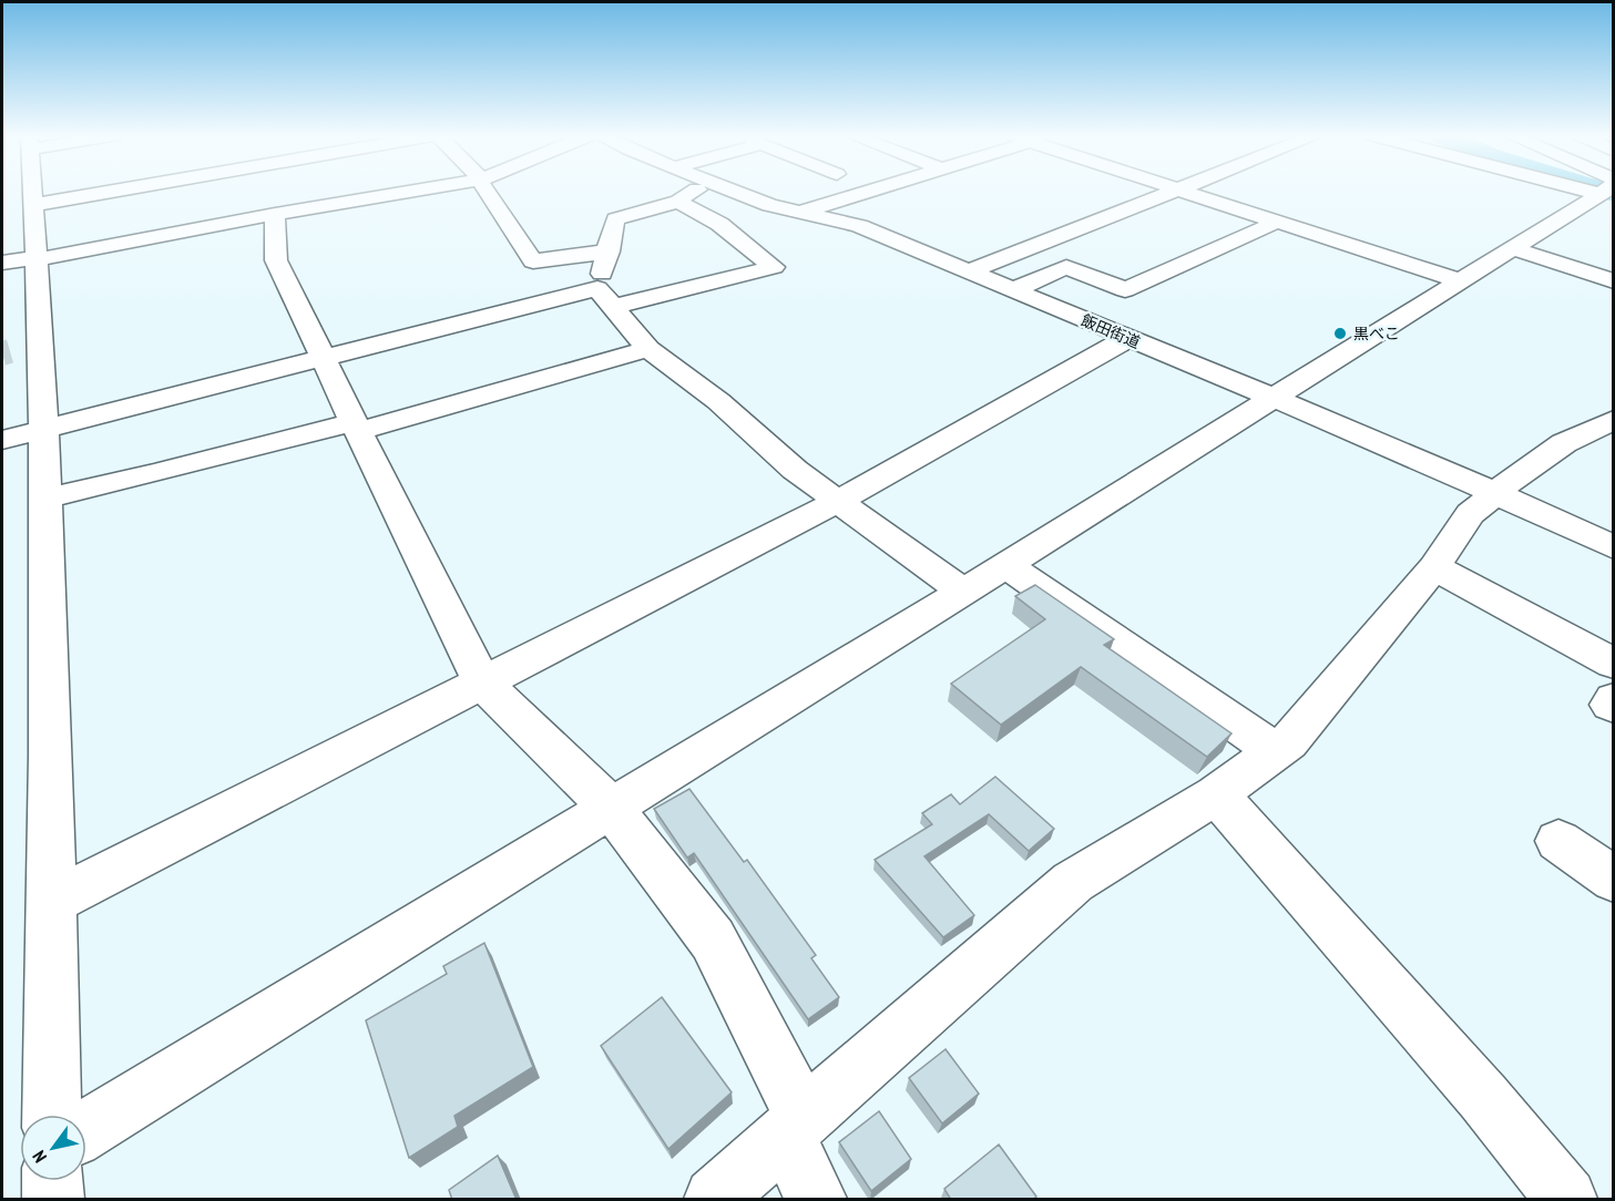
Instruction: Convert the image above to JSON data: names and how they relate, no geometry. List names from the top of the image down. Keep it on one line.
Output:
{"streets":{"street":["飯田街道"]},"places":["黒べこ"],"north":"bottom left"}
